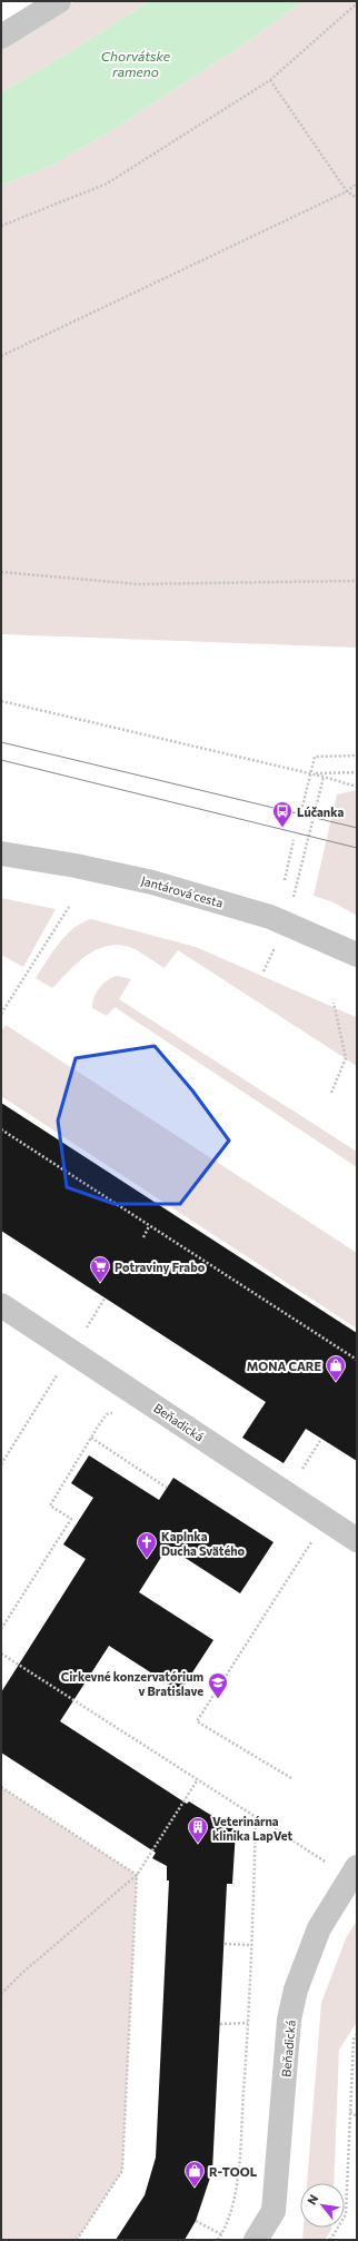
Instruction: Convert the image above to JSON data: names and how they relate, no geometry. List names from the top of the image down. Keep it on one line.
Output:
{"streets":{"street":["Jantárová cesta","Beňadická"]},"water":["Chorvátske rameno"],"places":{"bus stop":["Lúčanka"],"supermarket":["Potraviny Frabo"],"shop":["MONA CARE","R-TOOL"],"church":["Kaplnka Ducha Svätého"],"school or university":["Cirkevné konzervatórium v Bratislave"],"building":["Veterinárna klinika LapVet"]},"north":"top left"}
